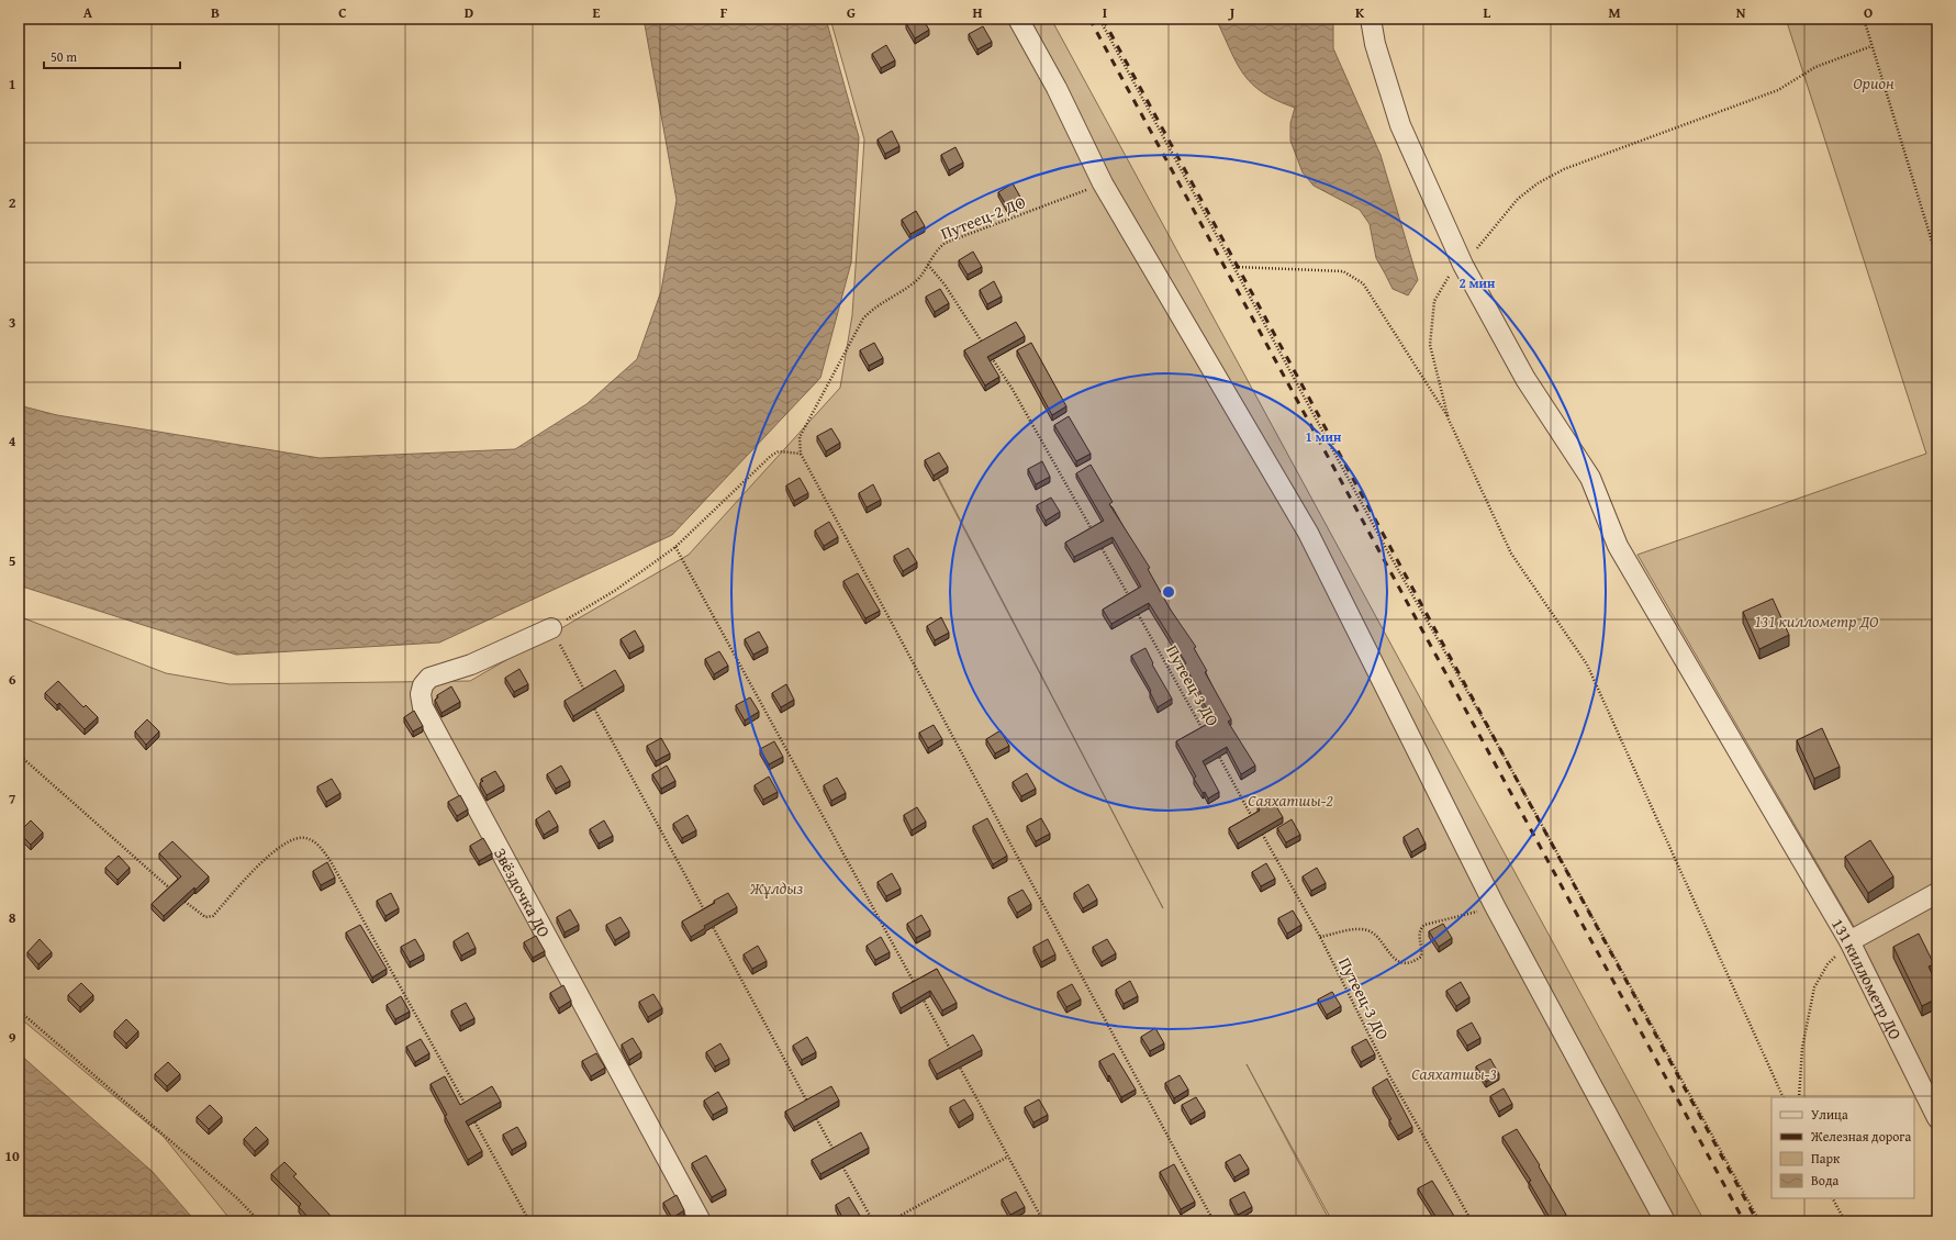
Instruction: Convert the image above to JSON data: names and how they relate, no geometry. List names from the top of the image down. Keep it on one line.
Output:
{"streets":{"street":["Звёздочка ДО","131 киллометр ДО"],"path":["Путеец-2 ДО","Путеец-3 ДО"]},"parks":["Орион","131 киллометр ДО","Саяхатшы-2","Жұлдыз","Саяхатшы-3"],"legend":["Улица","Железная дорога","Парк","Вода"],"scale_bar":"50 m","grid":{"columns":["A","B","C","D","E","F","G","H","I","J","K","L","M","N","O"],"rows":["1","2","3","4","5","6","7","8","9","10"]},"rings":["2 мин","1 мин"]}
